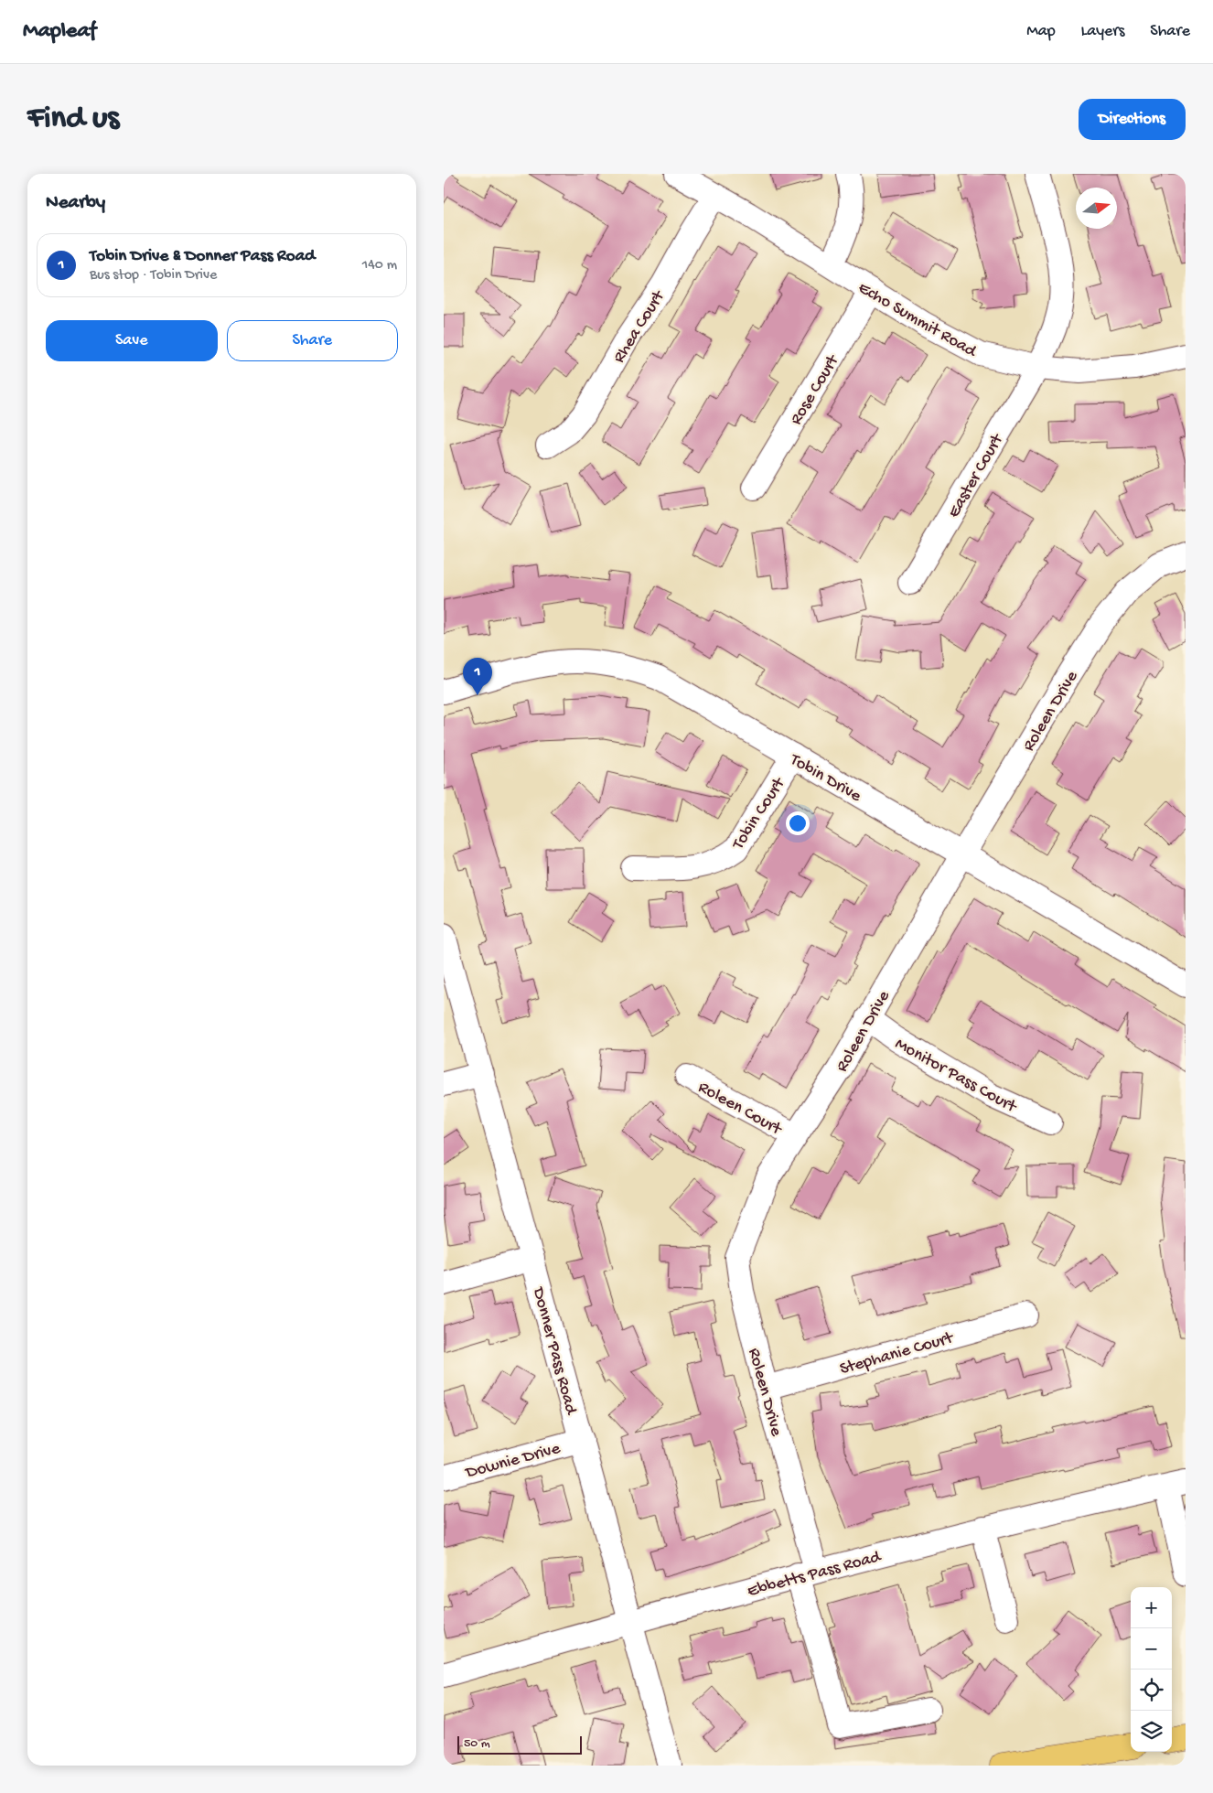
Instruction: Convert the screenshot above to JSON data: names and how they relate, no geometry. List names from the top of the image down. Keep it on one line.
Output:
{"streets":{"street":["Echo Summit Road","Rhea Court","Rose Court","Easter Court","Roleen Drive","Tobin Drive","Tobin Court","Monitor Pass Court","Roleen Court","Donner Pass Road","Stephanie Court","Downie Drive","Ebbetts Pass Road"]},"crossings":[["Echo Summit Road","Rhea Court"],["Echo Summit Road","Rose Court"],["Echo Summit Road","Easter Court"],["Roleen Drive","Tobin Drive"],["Roleen Drive","Monitor Pass Court"],["Roleen Drive","Roleen Court"],["Roleen Drive","Stephanie Court"],["Roleen Drive","Ebbetts Pass Road"],["Tobin Drive","Tobin Court"],["Donner Pass Road","Downie Drive"],["Donner Pass Road","Ebbetts Pass Road"]],"scale_bar":"50 m","north":"right","page":{"header":"Mapleaf","nav":["Map","Layers","Share"],"buttons":["Directions",["Save","Share"]],"title":"Find us","heading":"Nearby","list":[{"mark":"1","name":"Tobin Drive & Donner Pass Road","note":"Bus stop · Tobin Drive","value":"140 m"}],"pins":"1","map_buttons":["+","−"],"scale":"50 m"}}
